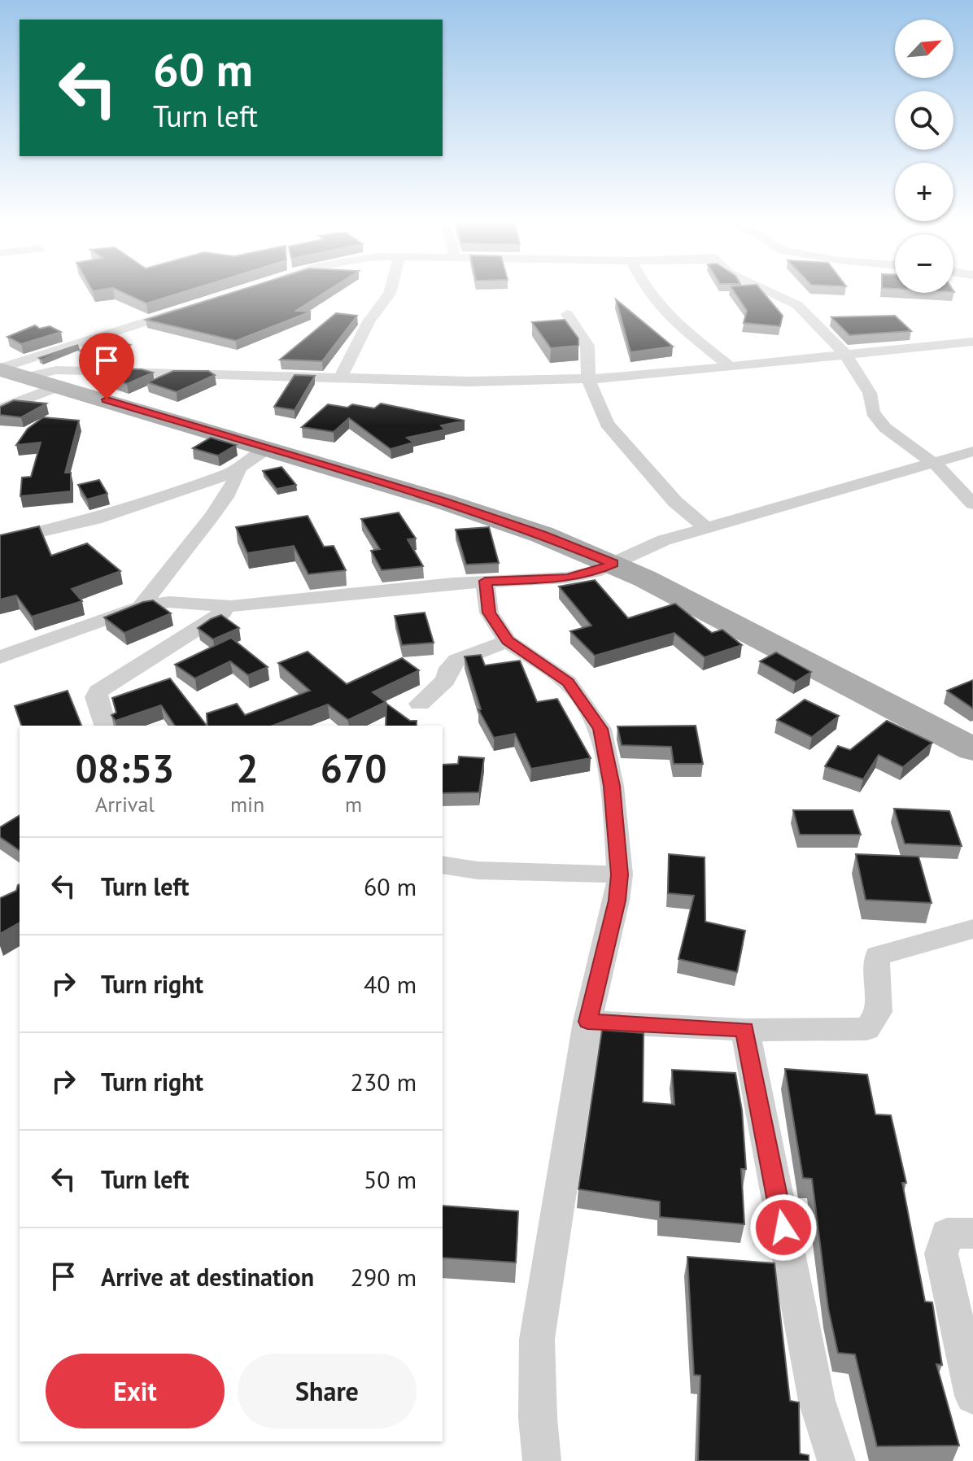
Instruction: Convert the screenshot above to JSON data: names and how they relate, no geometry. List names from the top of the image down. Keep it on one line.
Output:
{"north":"top right","page":{"map_buttons":["+","−"],"turn":["60 m","Turn left"],"eta":["08:53","Arrival","2","min","670","m"],"list":[{"name":"Turn left","value":"60 m"},{"name":"Turn right","value":"40 m"},{"name":"Turn right","value":"230 m"},{"name":"Turn left","value":"50 m"},{"name":"Arrive at destination","value":"290 m"}],"buttons":["Exit","Share"]}}
